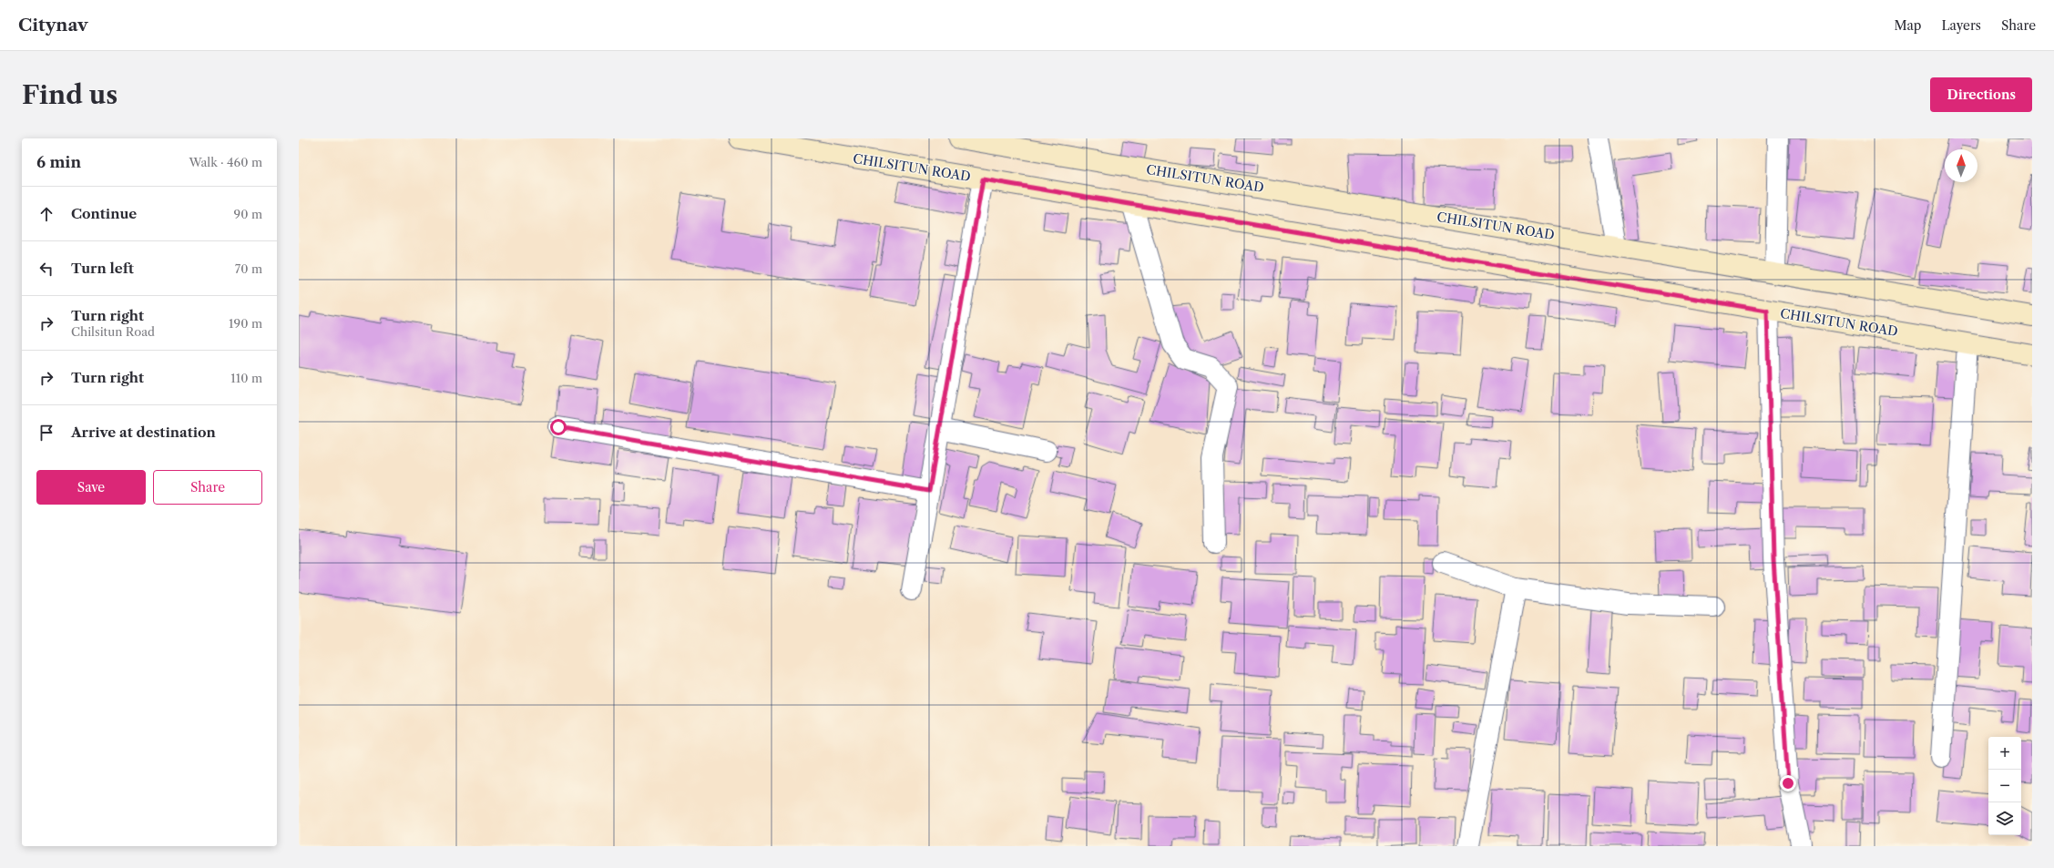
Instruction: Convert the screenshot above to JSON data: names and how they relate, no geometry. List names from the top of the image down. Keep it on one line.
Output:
{"streets":{"main road":["CHILSITUN ROAD"]},"north":"top","page":{"header":"Citynav","nav":["Map","Layers","Share"],"buttons":["Directions",["Save","Share"]],"title":"Find us","heading":["6 min","Walk · 460 m"],"list":[["Continue","90 m"],["Turn left","70 m"],["Turn right","Chilsitun Road","190 m"],["Turn right","110 m"],"Arrive at destination"],"map_buttons":["+","−"]}}
